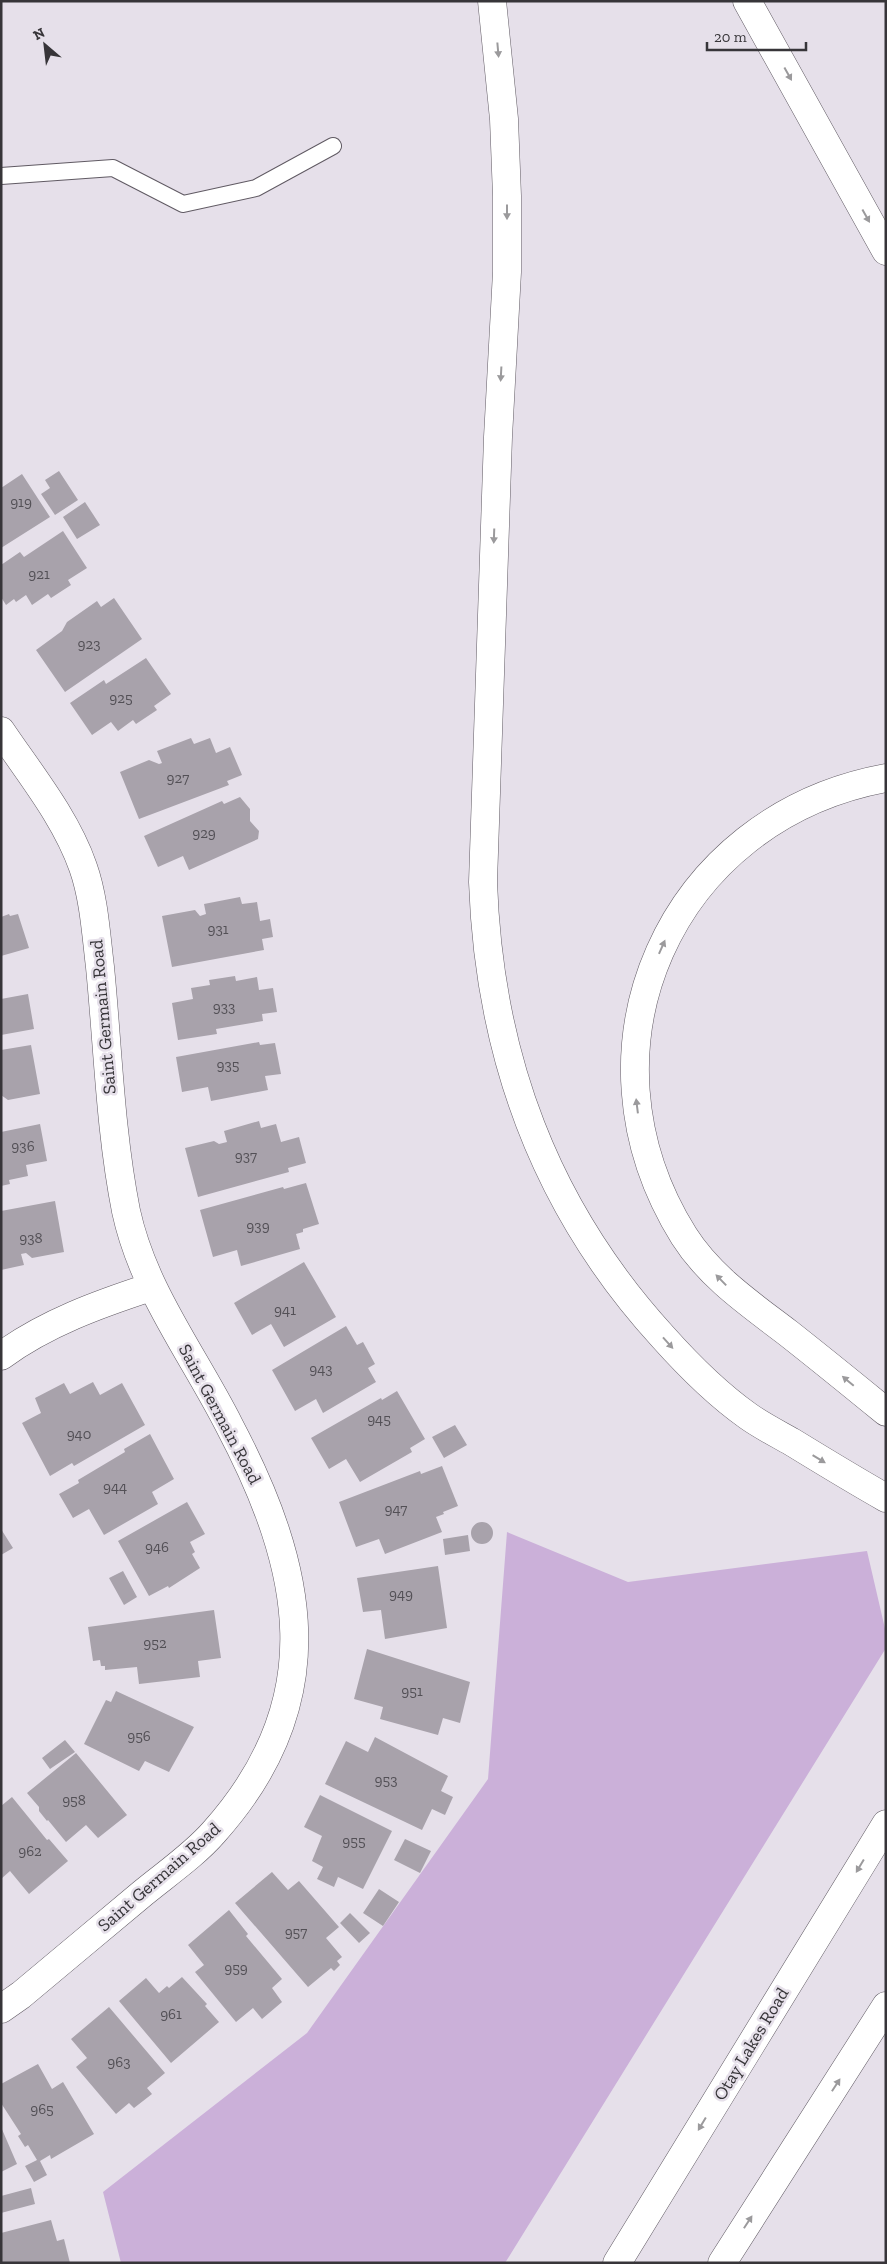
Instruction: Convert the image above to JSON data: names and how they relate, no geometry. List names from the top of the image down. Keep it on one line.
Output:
{"streets":{"main road":["Saint Germain Road","Otay Lakes Road"]},"house_numbers":["919","921","923","925","927","929","931","933","935","936","937","939","938","941","943","945","940","944","947","946","949","952","951","956","953","958","955","962","957","959","961","963","965"],"scale_bar":"20 m","north":"top left"}
